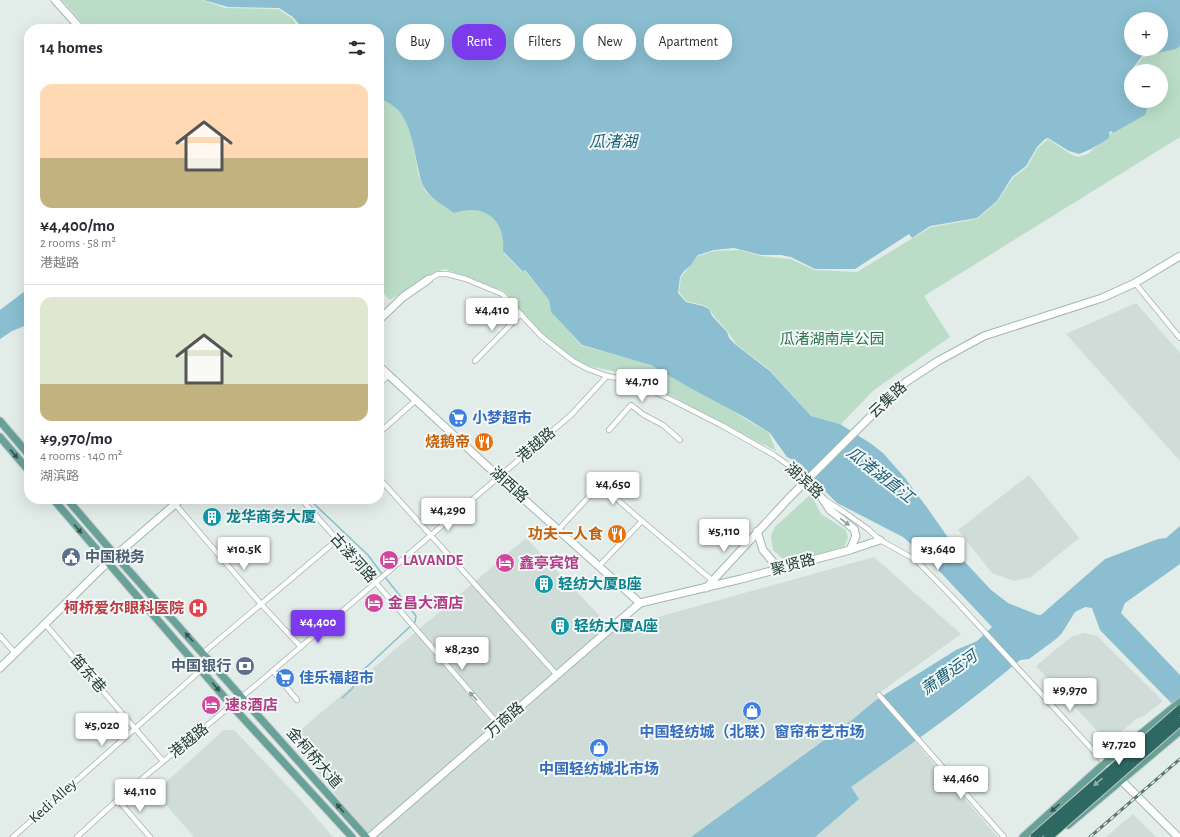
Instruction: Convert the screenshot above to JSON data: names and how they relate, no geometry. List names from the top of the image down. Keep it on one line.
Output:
{"streets":{"main road":["金柯桥大道"],"street":["云集路","港越路","湖滨路","湖西路","古溇河路","聚贤路","笛东巷","万商路","Kedi Alley"]},"crossings":[["云集路","聚贤路"],["港越路","湖滨路"],["港越路","湖西路"],["港越路","古溇河路"],["港越路","笛东巷"],["港越路","金柯桥大道"],["湖滨路","聚贤路"],["湖西路","万商路"],["古溇河路","万商路"],["笛东巷","Kedi Alley"],["金柯桥大道","Kedi Alley"]],"one_way":["古溇河路"],"water":["瓜渚湖","瓜渚湖直江","萧曹运河"],"parks":["瓜渚湖南岸公园"],"places":{"supermarket":["小梦超市","佳乐福超市"],"restaurant":["烧鹅帝","功夫一人食"],"building":["龙华商务大厦","轻纺大厦B座","轻纺大厦A座"],"public building":["中国税务"],"hotel":["LAVANDE","鑫亭宾馆","金昌大酒店","速8酒店"],"hospital":["柯桥爱尔眼科医院"],"bank":["中国银行"],"shop":["中国轻纺城（北联）窗帘布艺市场","中国轻纺城北市场"]},"page":{"map_buttons":["+","−"],"chip":["Buy","Rent","Filters","New","Apartment"],"heading":"14 homes","list":[{"name":"¥4,400/mo","note":"2 rooms · 58 m² · 港越路"},{"name":"¥9,970/mo","note":"4 rooms · 140 m² · 湖滨路"}],"price":["¥4,410","¥4,710","¥4,650","¥4,290","¥5,110","¥10.5K","¥3,640","¥4,400","¥8,230","¥9,970","¥5,020","¥7,720","¥4,460","¥4,110"]}}
